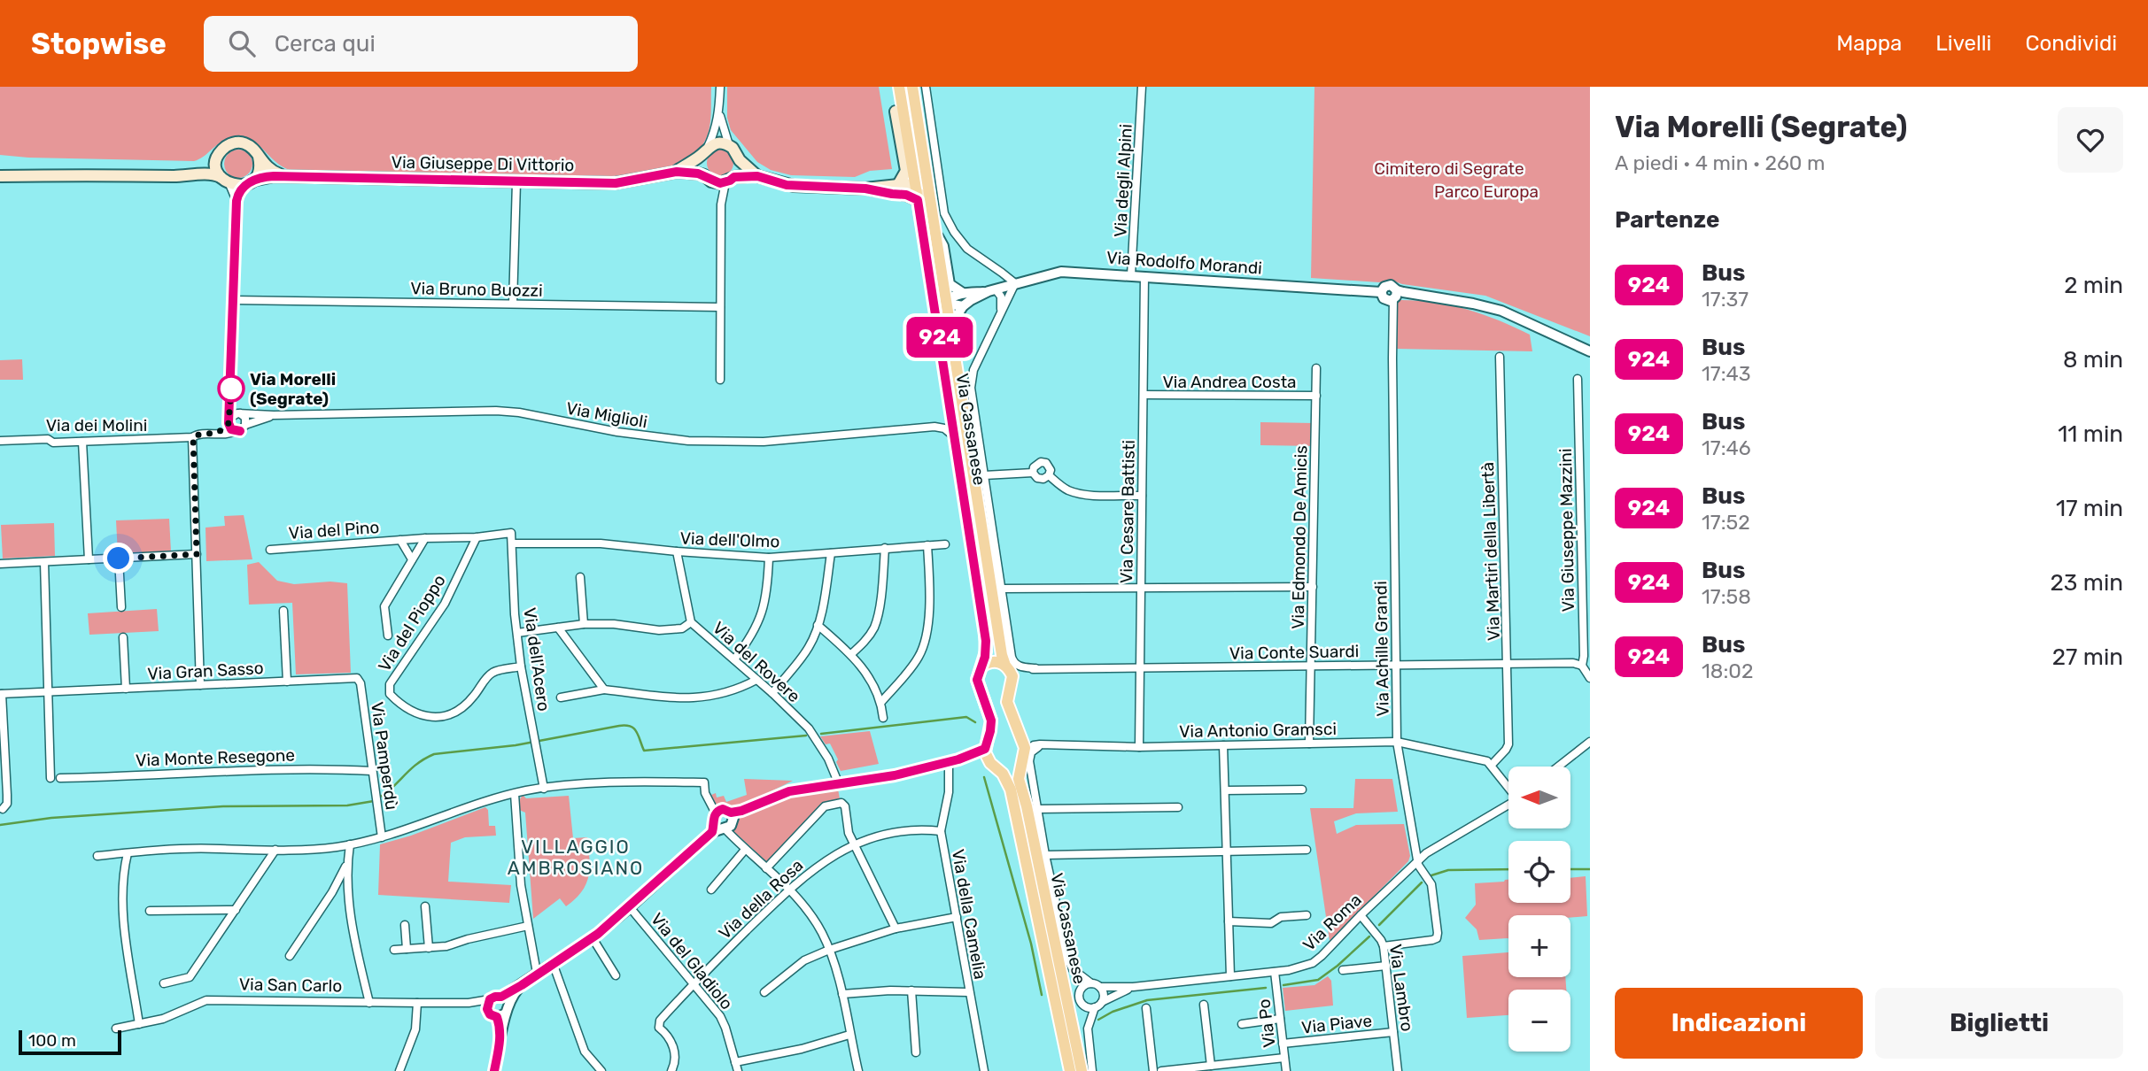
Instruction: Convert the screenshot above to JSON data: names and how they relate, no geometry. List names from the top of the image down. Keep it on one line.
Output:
{"streets":{"main road":["Via Giuseppe Di Vittorio","Via Cassanese"],"street":["Via degli Alpini","Via Rodolfo Morandi","Via Bruno Buozzi","Via Andrea Costa","Via Miglioli","Via dei Molini","Via Cesare Battisti","Via del Pino","Via Giuseppe Mazzini","Via Edmondo De Amicis","Via dell'Olmo","Via Martiri della Libertà","Via del Pioppo","Via Achille Grandi","Via Conte Suardi","Via dell'Acero","Via del Rovere","Via Gran Sasso","Via Antonio Gramsci","Via Pamperdù","Via Monte Resegone","Via della Rosa","Via della Camelia","Via Roma","Via del Gladiolo","Via San Carlo","Via Lambro","Via Po","Via Piave"]},"crossings":[["Via Giuseppe Di Vittorio","Via Cassanese"],["Via degli Alpini","Via Rodolfo Morandi"],["Via Rodolfo Morandi","Via Cassanese"],["Via Rodolfo Morandi","Via Cesare Battisti"],["Via Rodolfo Morandi","Via Achille Grandi"],["Via Andrea Costa","Via Cesare Battisti"],["Via Andrea Costa","Via Edmondo De Amicis"],["Via Miglioli","Via dei Molini"],["Via Cassanese","Via Conte Suardi"],["Via Cassanese","Via Antonio Gramsci"],["Via Cesare Battisti","Via Conte Suardi"],["Via Cesare Battisti","Via Antonio Gramsci"],["Via del Pino","Via del Pioppo"],["Via del Pino","Via dell'Acero"],["Via Giuseppe Mazzini","Via Conte Suardi"],["Via Edmondo De Amicis","Via Conte Suardi"],["Via Edmondo De Amicis","Via Antonio Gramsci"],["Via dell'Olmo","Via dell'Acero"],["Via dell'Olmo","Via del Rovere"],["Via Martiri della Libertà","Via Conte Suardi"],["Via Martiri della Libertà","Via Antonio Gramsci"],["Via del Pioppo","Via dell'Acero"],["Via Achille Grandi","Via Conte Suardi"],["Via Achille Grandi","Via Antonio Gramsci"],["Via Achille Grandi","Via Roma"],["Via Achille Grandi","Via Lambro"],["Via Gran Sasso","Via Pamperdù"],["Via Pamperdù","Via Monte Resegone"],["Via della Rosa","Via della Camelia"],["Via della Rosa","Via del Gladiolo"],["Via Roma","Via Lambro"],["Via Roma","Via Po"],["Via Lambro","Via Piave"],["Via Po","Via Piave"]],"districts":["VILLAGGIO AMBROSIANO"],"parks":["Cimitero di Segrate","Parco Europa"],"places":["Via Morelli (Segrate)"],"lines":["bus line 924"],"scale_bar":"100 m","north":"left","page":{"header":"Stopwise","search":"Cerca qui","nav":["Mappa","Livelli","Condividi"],"on_map":"924","heading":[["Via Morelli (Segrate)","A piedi · 4 min · 260 m"],"Partenze"],"list":[{"mark":"924","name":"Bus","note":"17:37","value":"2 min"},{"mark":"924","name":"Bus","note":"17:43","value":"8 min"},{"mark":"924","name":"Bus","note":"17:46","value":"11 min"},{"mark":"924","name":"Bus","note":"17:52","value":"17 min"},{"mark":"924","name":"Bus","note":"17:58","value":"23 min"},{"mark":"924","name":"Bus","note":"18:02","value":"27 min"}],"map_buttons":["+","−"],"buttons":["Indicazioni","Biglietti"],"scale":"100 m"}}
